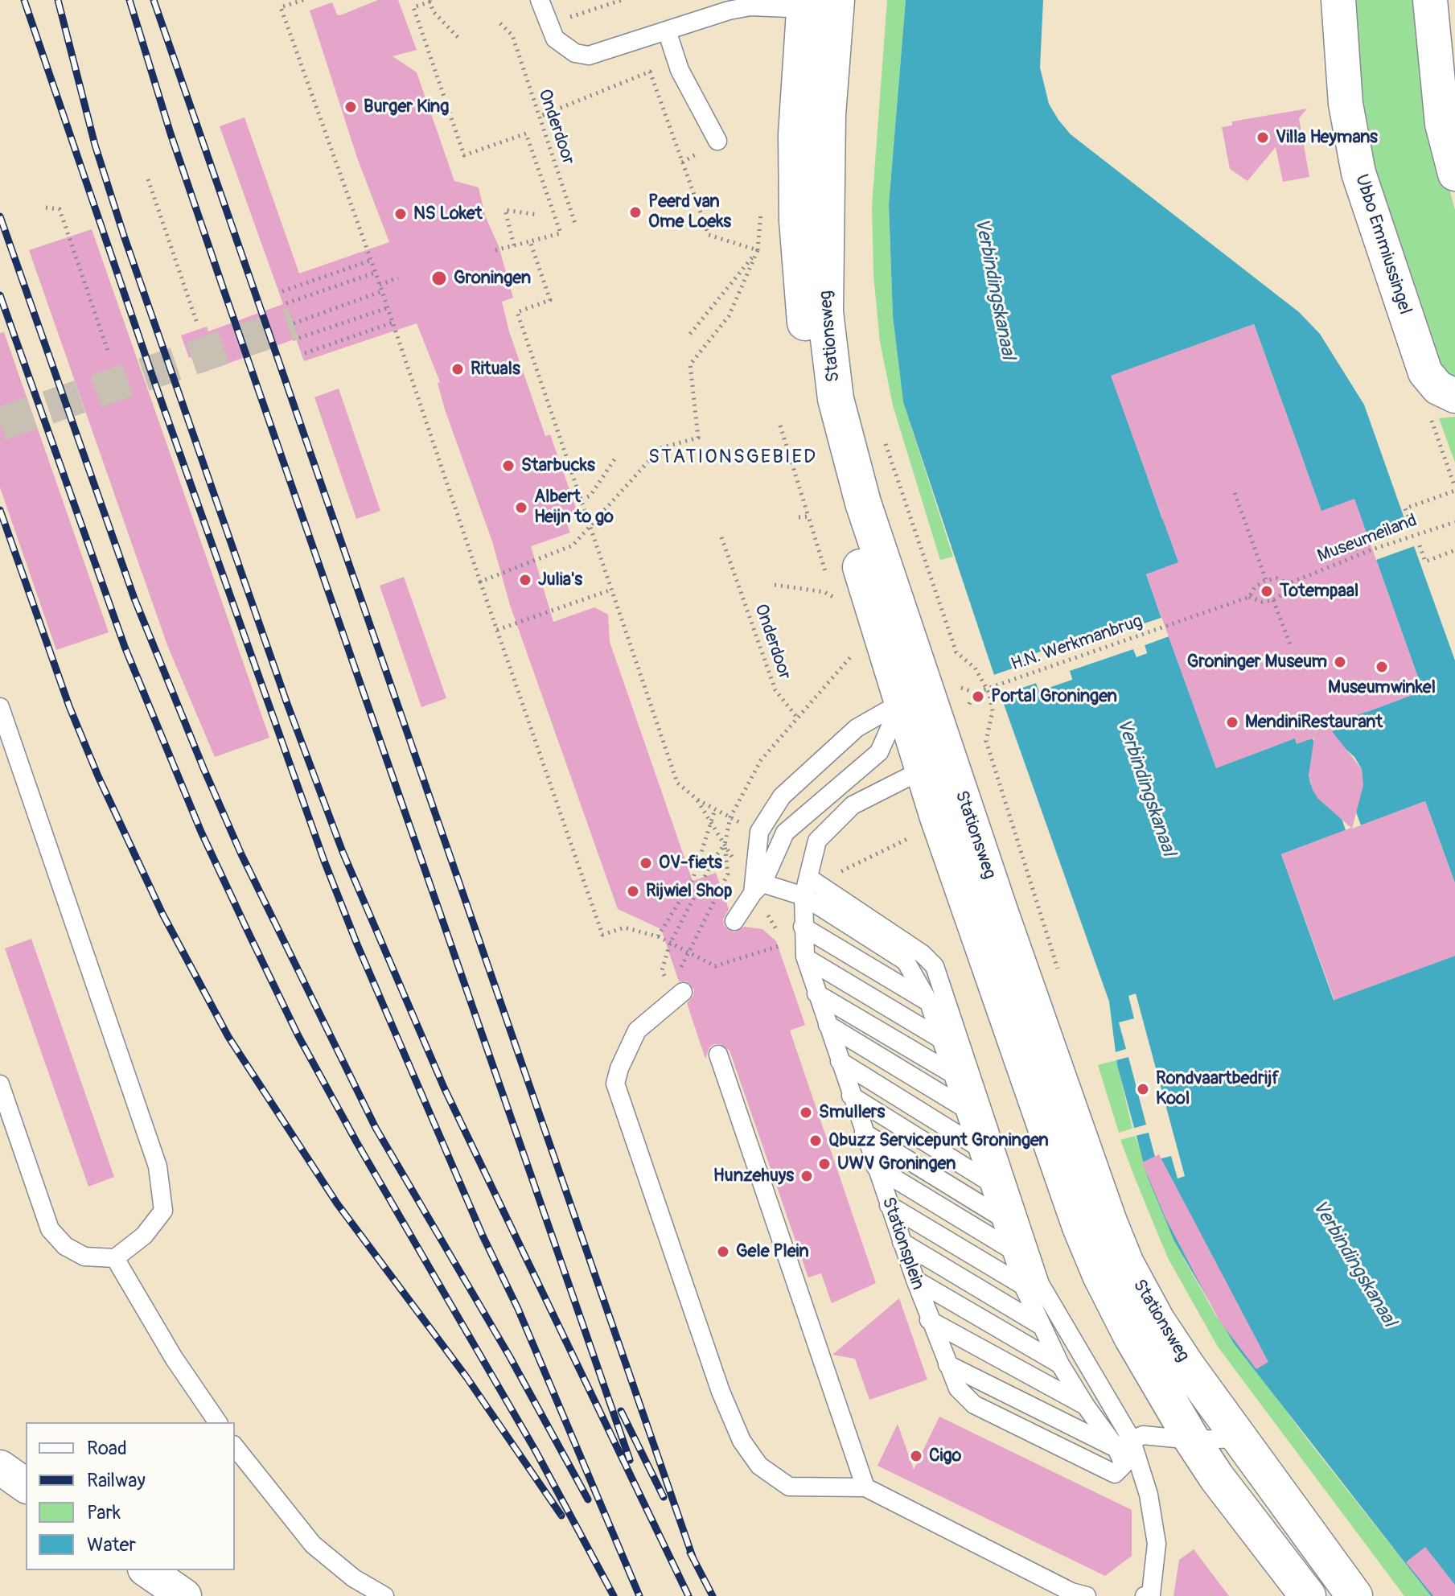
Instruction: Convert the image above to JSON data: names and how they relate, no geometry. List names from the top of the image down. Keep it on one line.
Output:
{"streets":{"main road":["Stationsweg"],"street":["Ubbo Emmiussingel"],"lane":["Stationsplein"],"path":["Onderdoor","Museumeiland","H.N. Werkmanbrug"]},"crossings":[["Stationsweg","Stationsplein"]],"districts":["STATIONSGEBIED"],"water":["Verbindingskanaal"],"places":["Burger King","Villa Heymans","Peerd van Ome Loeks","NS Loket","Groningen","Rituals","Starbucks","Albert Heijn to go","Julia's","Totempaal","Groninger Museum","Museumwinkel","Portal Groningen","MendiniRestaurant","OV-fiets","Rijwiel Shop","Rondvaartbedrijf Kool","Smullers","Qbuzz Servicepunt Groningen","UWV Groningen","Hunzehuys","Gele Plein","Cigo"],"legend":["Road","Railway","Park","Water"]}
